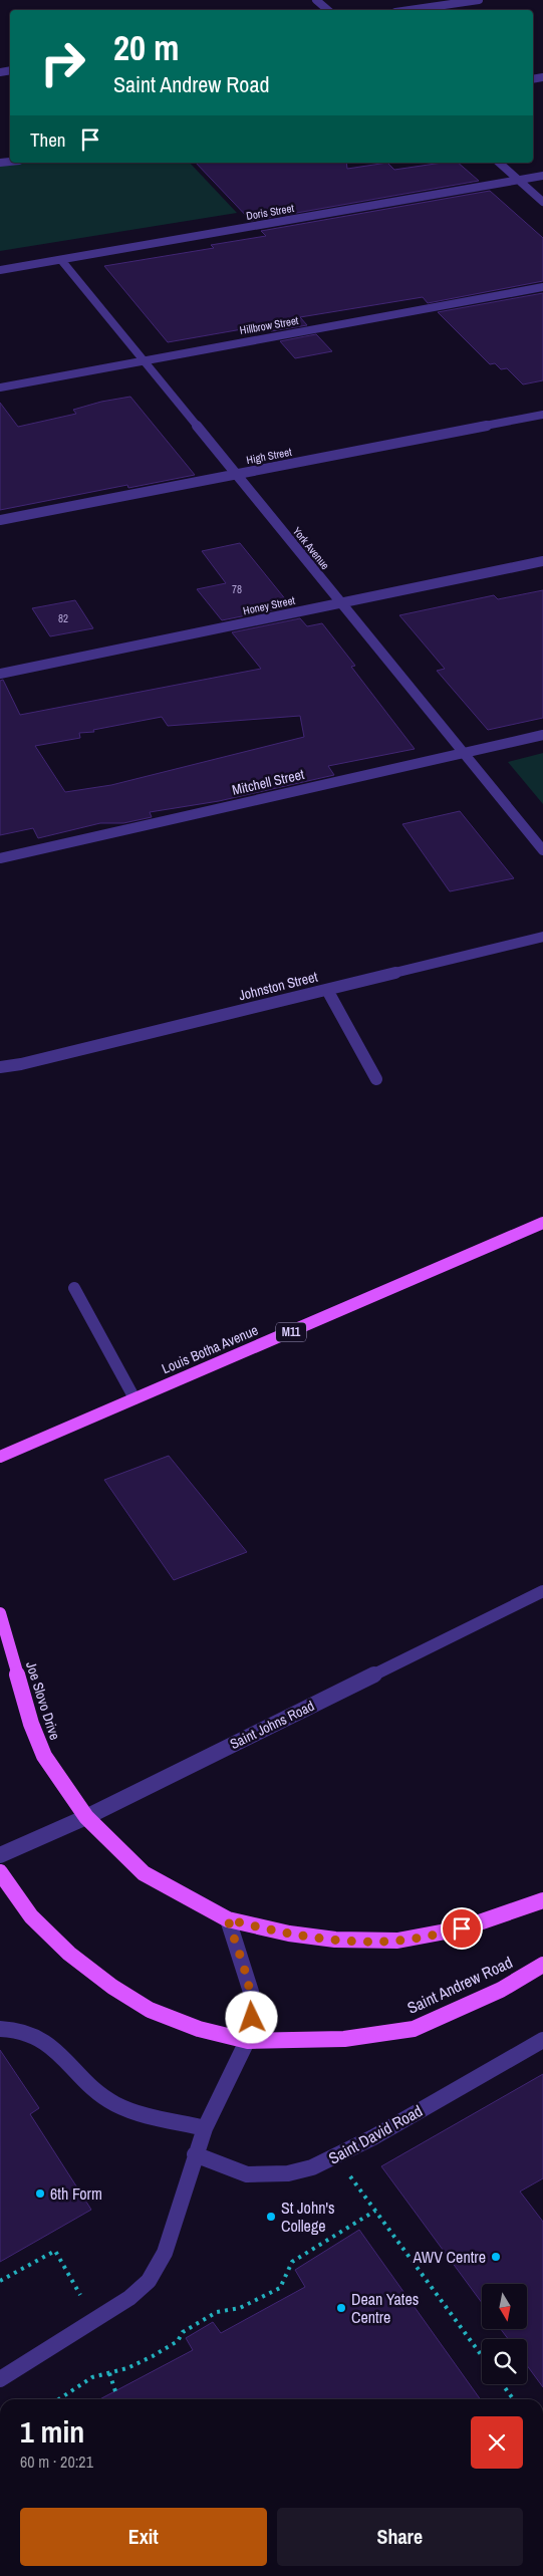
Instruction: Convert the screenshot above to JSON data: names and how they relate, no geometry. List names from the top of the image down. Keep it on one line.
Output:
{"streets":{"main road":["M11","Louis Botha Avenue","Joe Slovo Drive","Saint Andrew Road"],"street":["Doris Street","Hillbrow Street","High Street","York Avenue","Honey Street","Mitchell Street","Johnston Street","Saint Johns Road","Saint David Road"]},"crossings":[["Doris Street","York Avenue"],["Hillbrow Street","York Avenue"],["High Street","York Avenue"],["York Avenue","Honey Street"],["York Avenue","Mitchell Street"],["Joe Slovo Drive","Saint Johns Road"]],"places":["6th Form","St John's College","AWV Centre","Dean Yates Centre"],"house_numbers":["78","82"],"north":"bottom","page":{"turn":["20 m","Saint Andrew Road"],"then":"Then","heading":["1 min","60 m · 20:21"],"buttons":["Exit","Share"]}}
